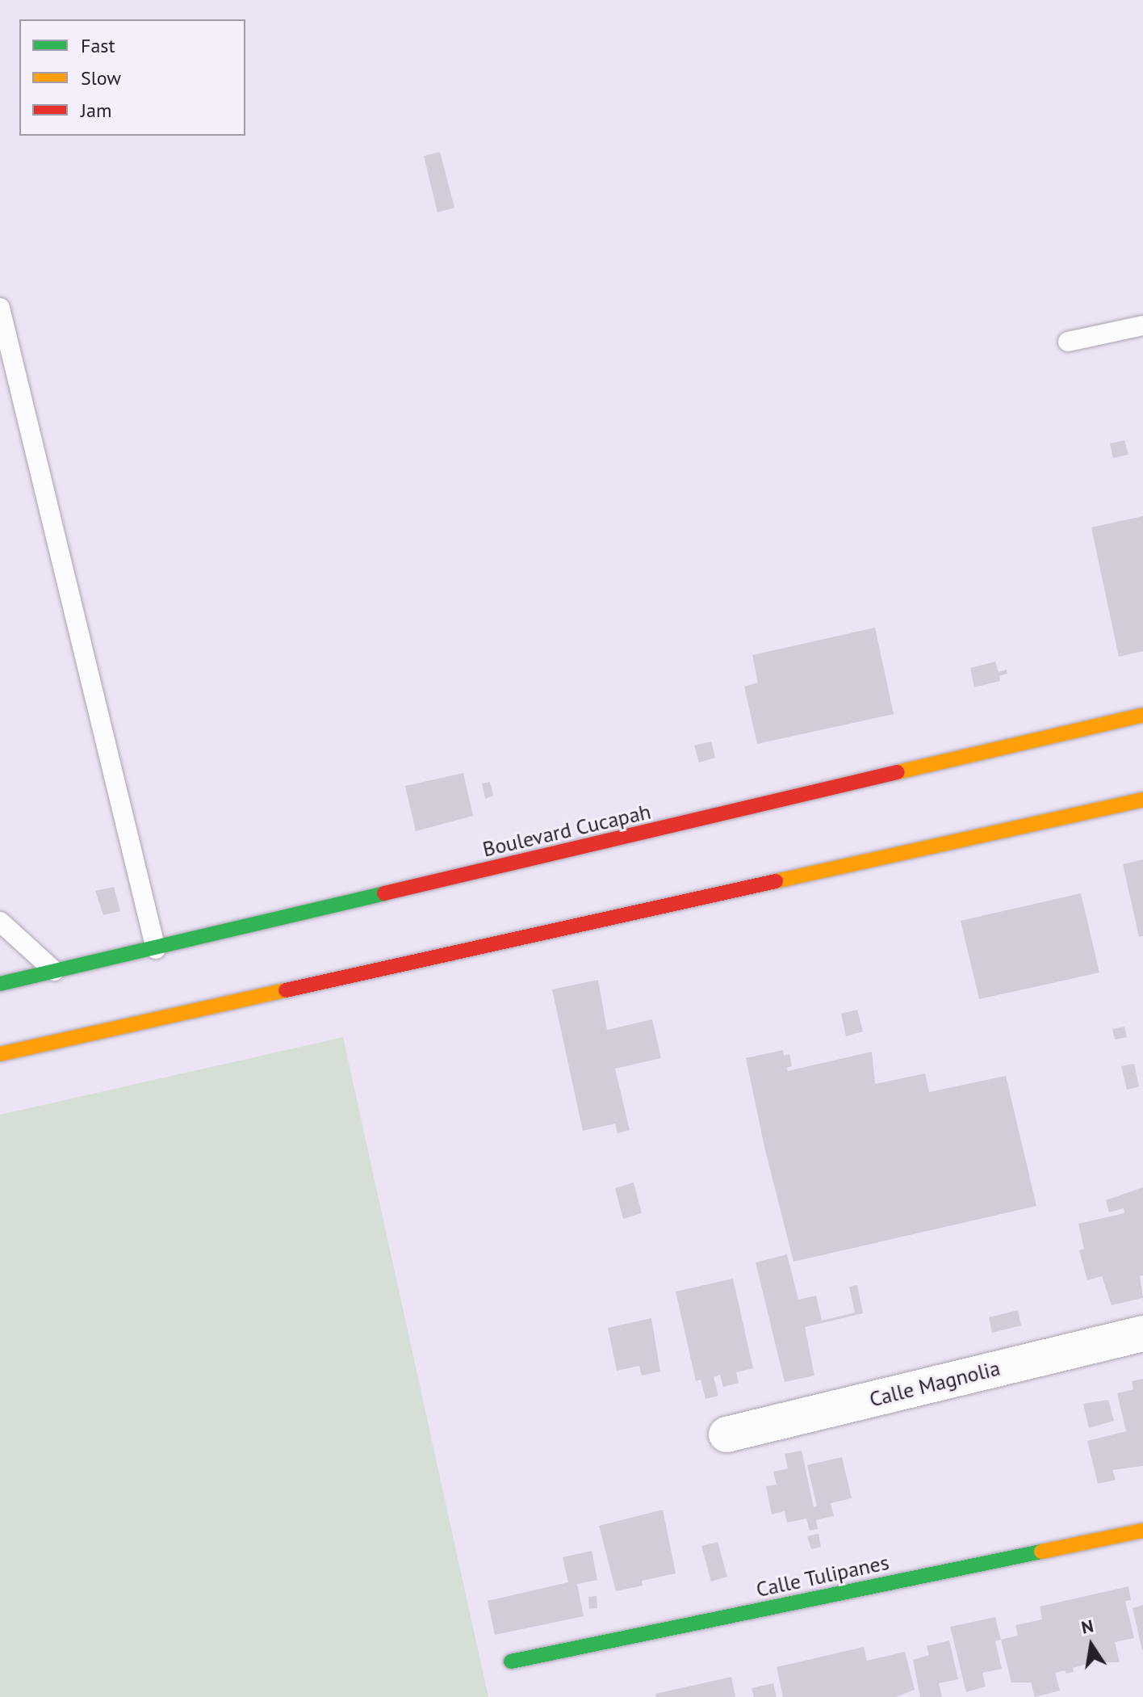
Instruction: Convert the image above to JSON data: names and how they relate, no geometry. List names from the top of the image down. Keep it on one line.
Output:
{"streets":{"main road":["Boulevard Cucapah","Calle Tulipanes"],"street":["Calle Magnolia"]},"legend":["Fast","Slow","Jam"],"north":"top"}
